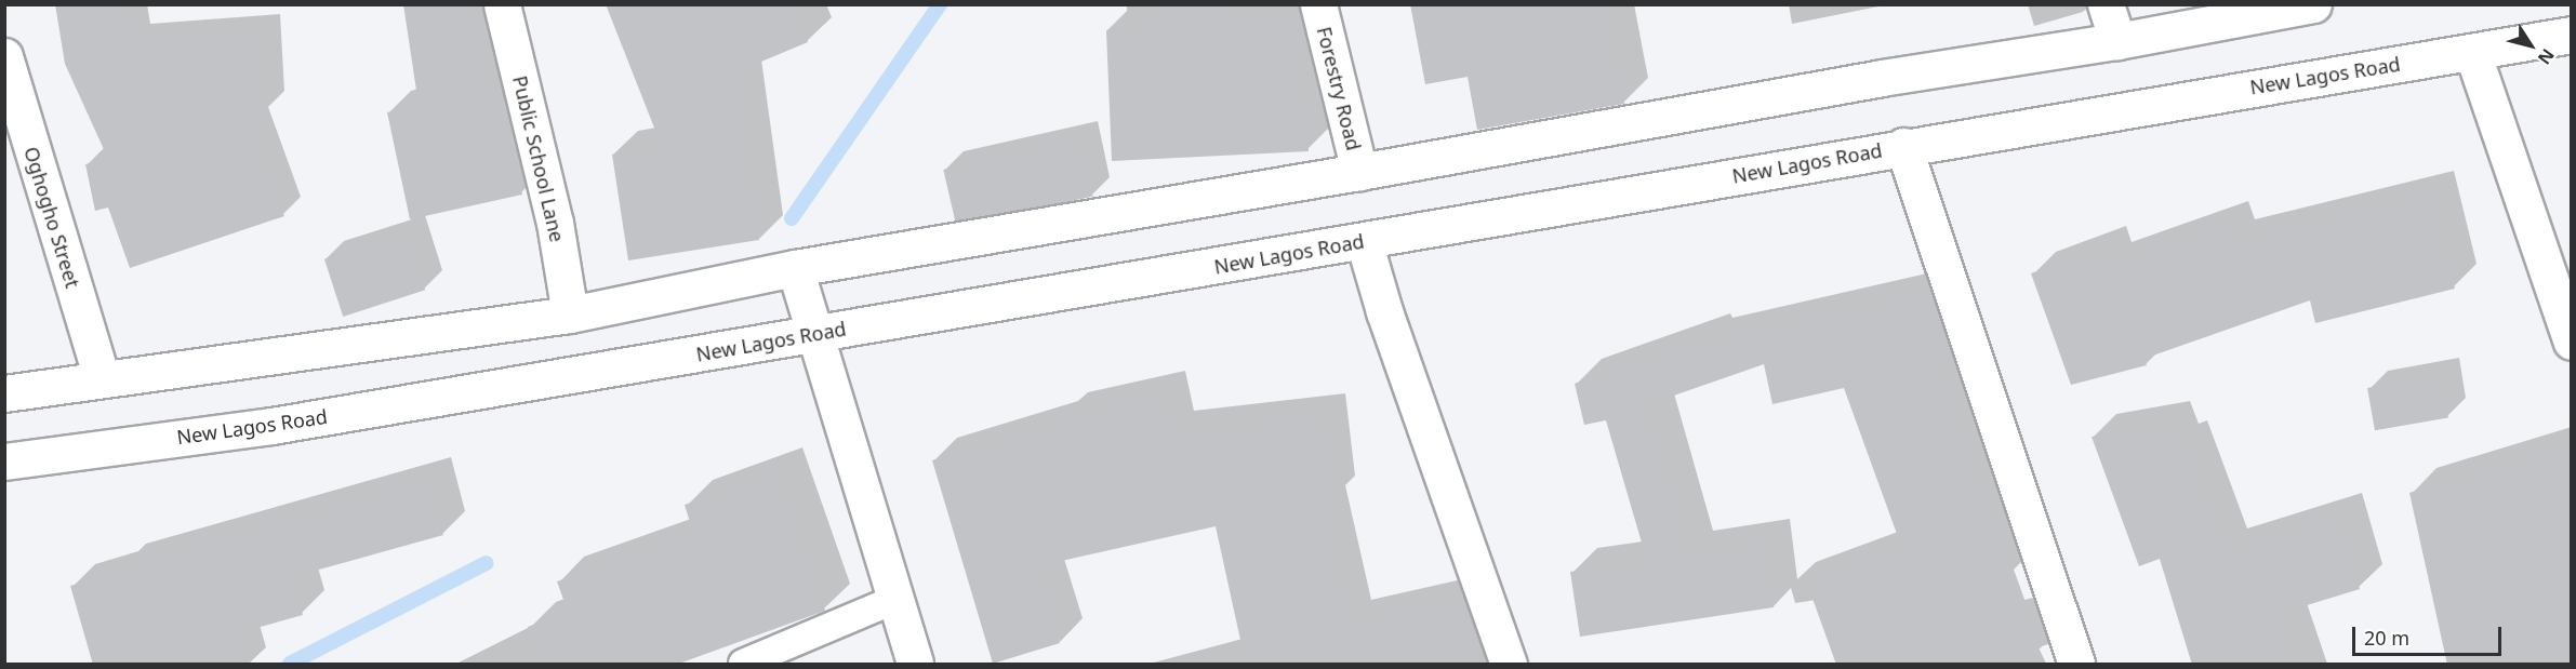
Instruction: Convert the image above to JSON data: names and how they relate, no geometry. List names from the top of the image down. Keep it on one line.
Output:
{"streets":{"main road":["New Lagos Road","Forestry Road","Public School Lane","Oghogho Street"]},"scale_bar":"20 m","north":"bottom right"}
